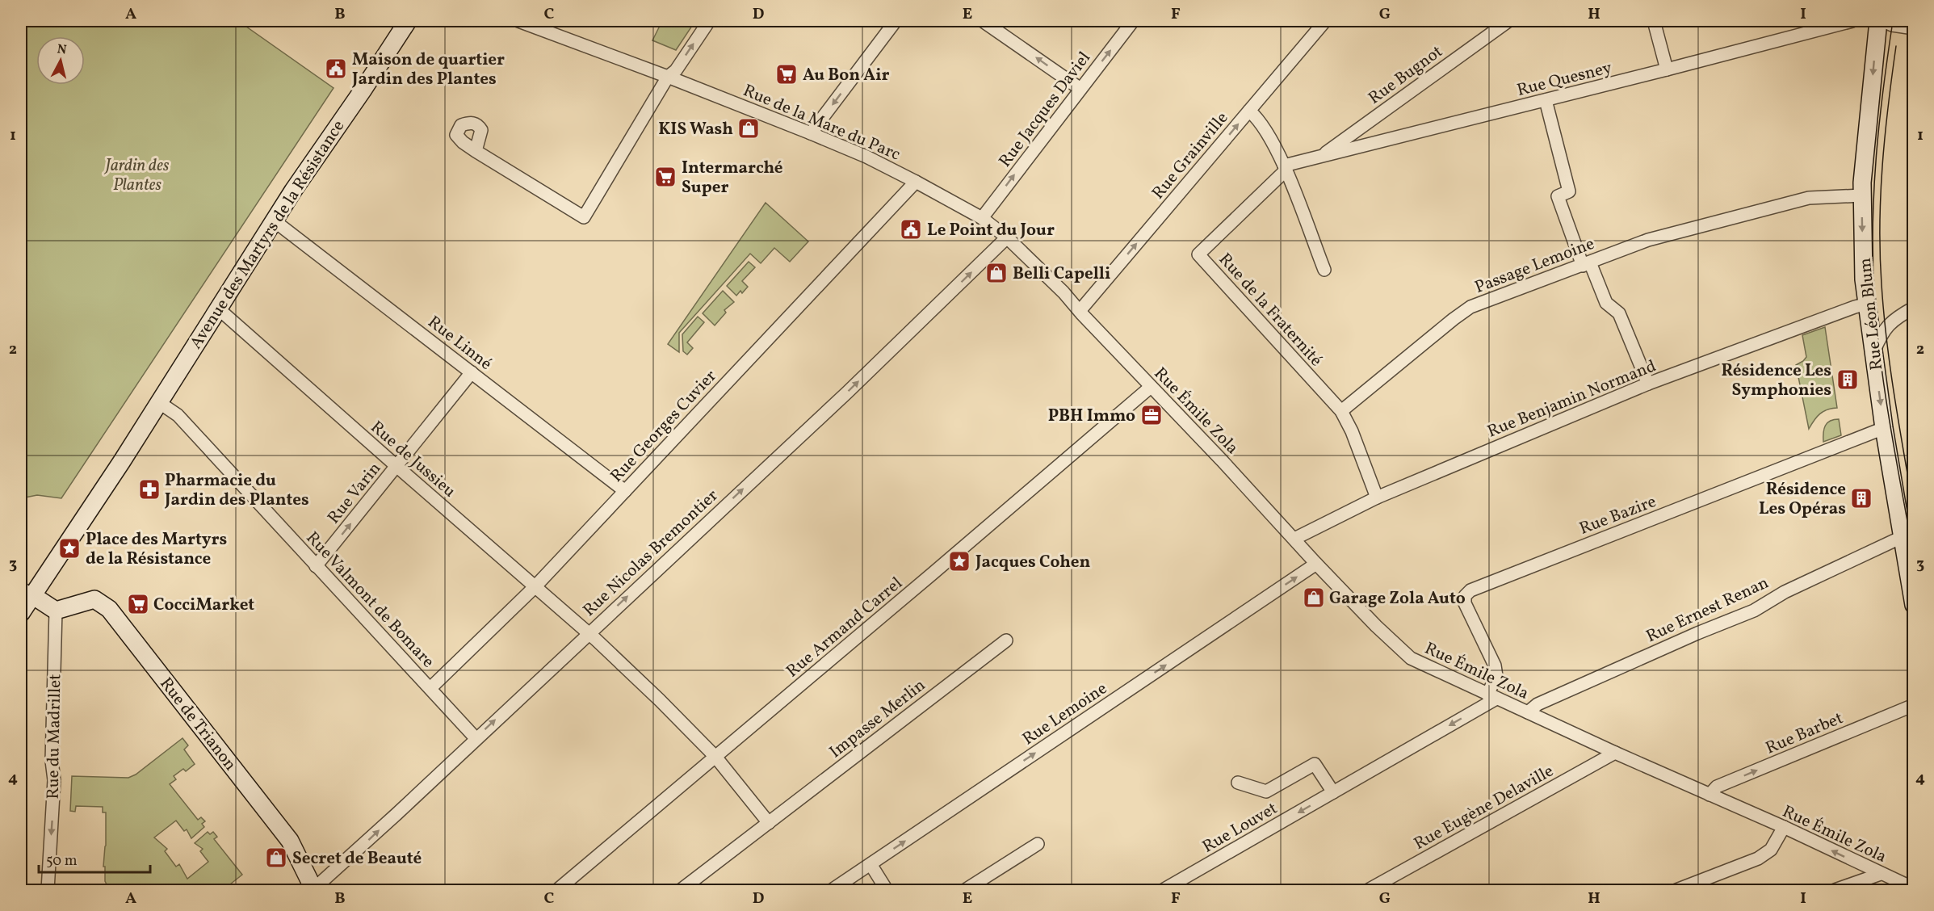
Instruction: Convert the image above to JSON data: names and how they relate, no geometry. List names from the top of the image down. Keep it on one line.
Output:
{"streets":{"street":["Rue Bugnot","Rue Quesney","Rue Jacques Daviel","Rue de la Mare du Parc","Rue Grainville","Avenue des Martyrs de la Résistance","Passage Lemoine","Rue de la Fraternité","Rue Léon Blum","Rue Linné","Rue Benjamin Normand","Rue Émile Zola","Rue Georges Cuvier","Rue de Jussieu","Rue Varin","Rue Bazire","Rue Nicolas Bremontier","Rue Valmont de Bomare","Rue Ernest Renan","Rue Armand Carrel","Rue Lemoine","Impasse Merlin","Rue de Trianon","Rue Barbet","Rue du Madrillet","Rue Eugène Delaville","Rue Louvet"]},"crossings":[["Rue Bugnot","Rue Quesney"],["Rue Quesney","Rue de la Fraternité"],["Rue Jacques Daviel","Rue de la Mare du Parc"],["Rue de la Mare du Parc","Rue Grainville"],["Rue de la Mare du Parc","Rue Émile Zola"],["Rue de la Mare du Parc","Rue Georges Cuvier"],["Rue de la Mare du Parc","Rue Nicolas Bremontier"],["Rue Grainville","Rue Émile Zola"],["Avenue des Martyrs de la Résistance","Rue Linné"],["Avenue des Martyrs de la Résistance","Rue de Jussieu"],["Avenue des Martyrs de la Résistance","Rue Valmont de Bomare"],["Passage Lemoine","Rue de la Fraternité"],["Passage Lemoine","Rue Léon Blum"],["Rue Léon Blum","Rue Benjamin Normand"],["Rue Léon Blum","Rue Bazire"],["Rue Léon Blum","Rue Ernest Renan"],["Rue Linné","Rue Georges Cuvier"],["Rue Linné","Rue Varin"],["Rue Benjamin Normand","Rue Émile Zola"],["Rue Émile Zola","Rue Bazire"],["Rue Émile Zola","Rue Ernest Renan"],["Rue Émile Zola","Rue Armand Carrel"],["Rue Émile Zola","Rue Lemoine"],["Rue Émile Zola","Rue Barbet"],["Rue Émile Zola","Rue Eugène Delaville"],["Rue Émile Zola","Rue Louvet"],["Rue Georges Cuvier","Rue de Jussieu"],["Rue Georges Cuvier","Rue Valmont de Bomare"],["Rue de Jussieu","Rue Varin"],["Rue de Jussieu","Rue Nicolas Bremontier"],["Rue de Jussieu","Rue Armand Carrel"],["Rue Varin","Rue Valmont de Bomare"],["Rue Bazire","Rue Louvet"],["Rue Nicolas Bremontier","Rue Valmont de Bomare"],["Rue Nicolas Bremontier","Rue de Trianon"],["Rue de Trianon","Rue du Madrillet"]],"one_way":["Rue Jacques Daviel","Rue Grainville","Rue Léon Blum","Rue Varin","Rue Nicolas Bremontier","Rue Lemoine","Rue Barbet","Rue du Madrillet","Rue Louvet"],"parks":["Jardin des Plantes"],"places":{"public building":["Maison de quartier Jardin des Plantes","Le Point du Jour"],"supermarket":["Au Bon Air","Intermarché Super","CocciMarket"],"shop":["KIS Wash","Belli Capelli","Garage Zola Auto","Secret de Beauté"],"building":["Résidence Les Symphonies","Résidence Les Opéras"],"office":["PBH Immo"],"pharmacy":["Pharmacie du Jardin des Plantes"],"place":["Place des Martyrs de la Résistance","Jacques Cohen"]},"scale_bar":"50 m","north":"top","grid":{"columns":["A","B","C","D","E","F","G","H","I"],"rows":["1","2","3","4"]}}
